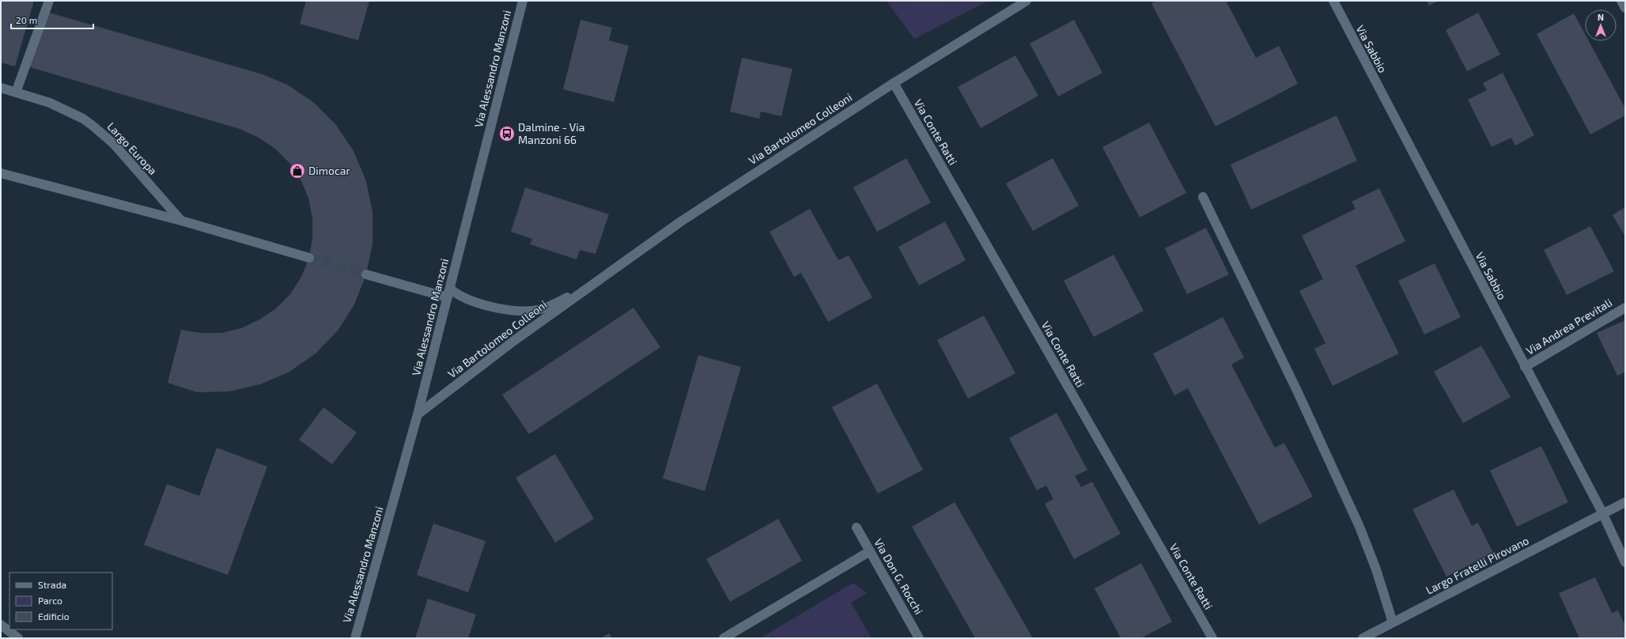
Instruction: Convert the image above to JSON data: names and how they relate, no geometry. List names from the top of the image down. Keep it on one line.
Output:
{"streets":{"street":["Via Sabbio","Via Alessandro Manzoni","Via Bartolomeo Colleoni","Via Conte Ratti","Largo Europa","Via Andrea Previtali","Largo Fratelli Pirovano","Via Don G. Rocchi"]},"crossings":[["Via Sabbio","Via Andrea Previtali"],["Via Sabbio","Largo Fratelli Pirovano"],["Via Alessandro Manzoni","Via Bartolomeo Colleoni"],["Via Bartolomeo Colleoni","Via Conte Ratti"]],"places":{"bus stop":["Dalmine - Via Manzoni 66"],"shop":["Dimocar"]},"legend":["Strada","Parco","Edificio"],"scale_bar":"20 m","north":"top"}
